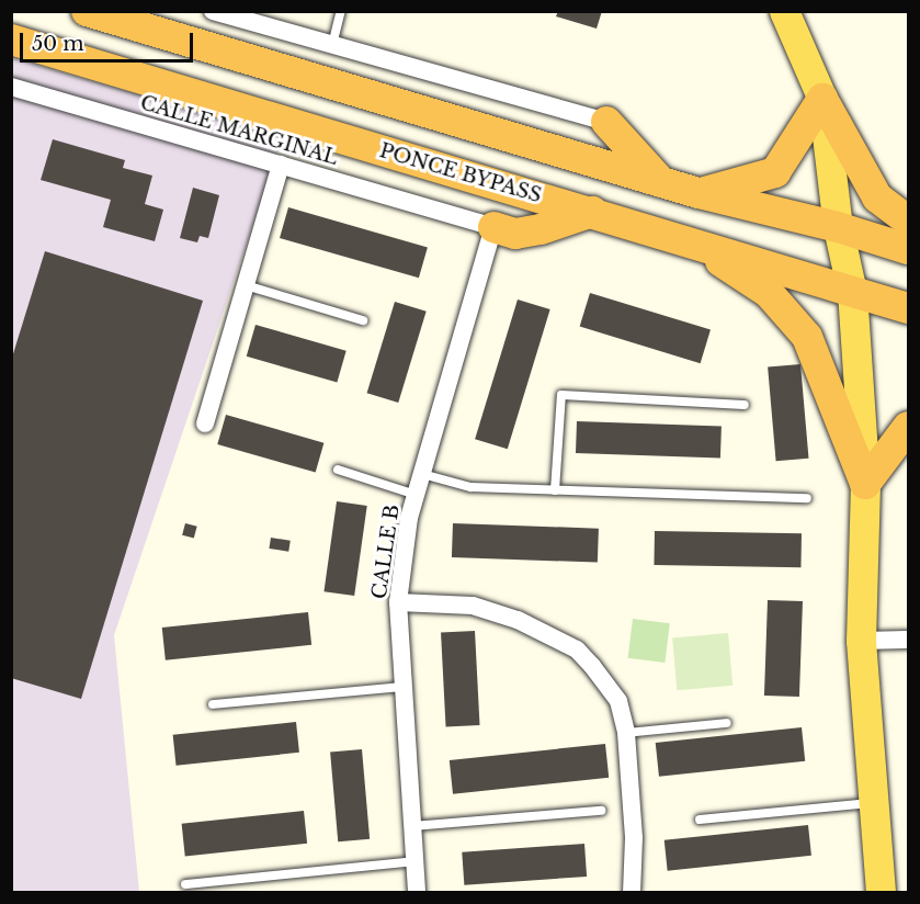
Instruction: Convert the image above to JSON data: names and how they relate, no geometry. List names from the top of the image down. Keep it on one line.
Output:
{"streets":{"highway":["PONCE BYPASS"],"street":["CALLE MARGINAL","CALLE B"]},"crossings":[["CALLE MARGINAL","CALLE B"]],"scale_bar":"50 m"}
